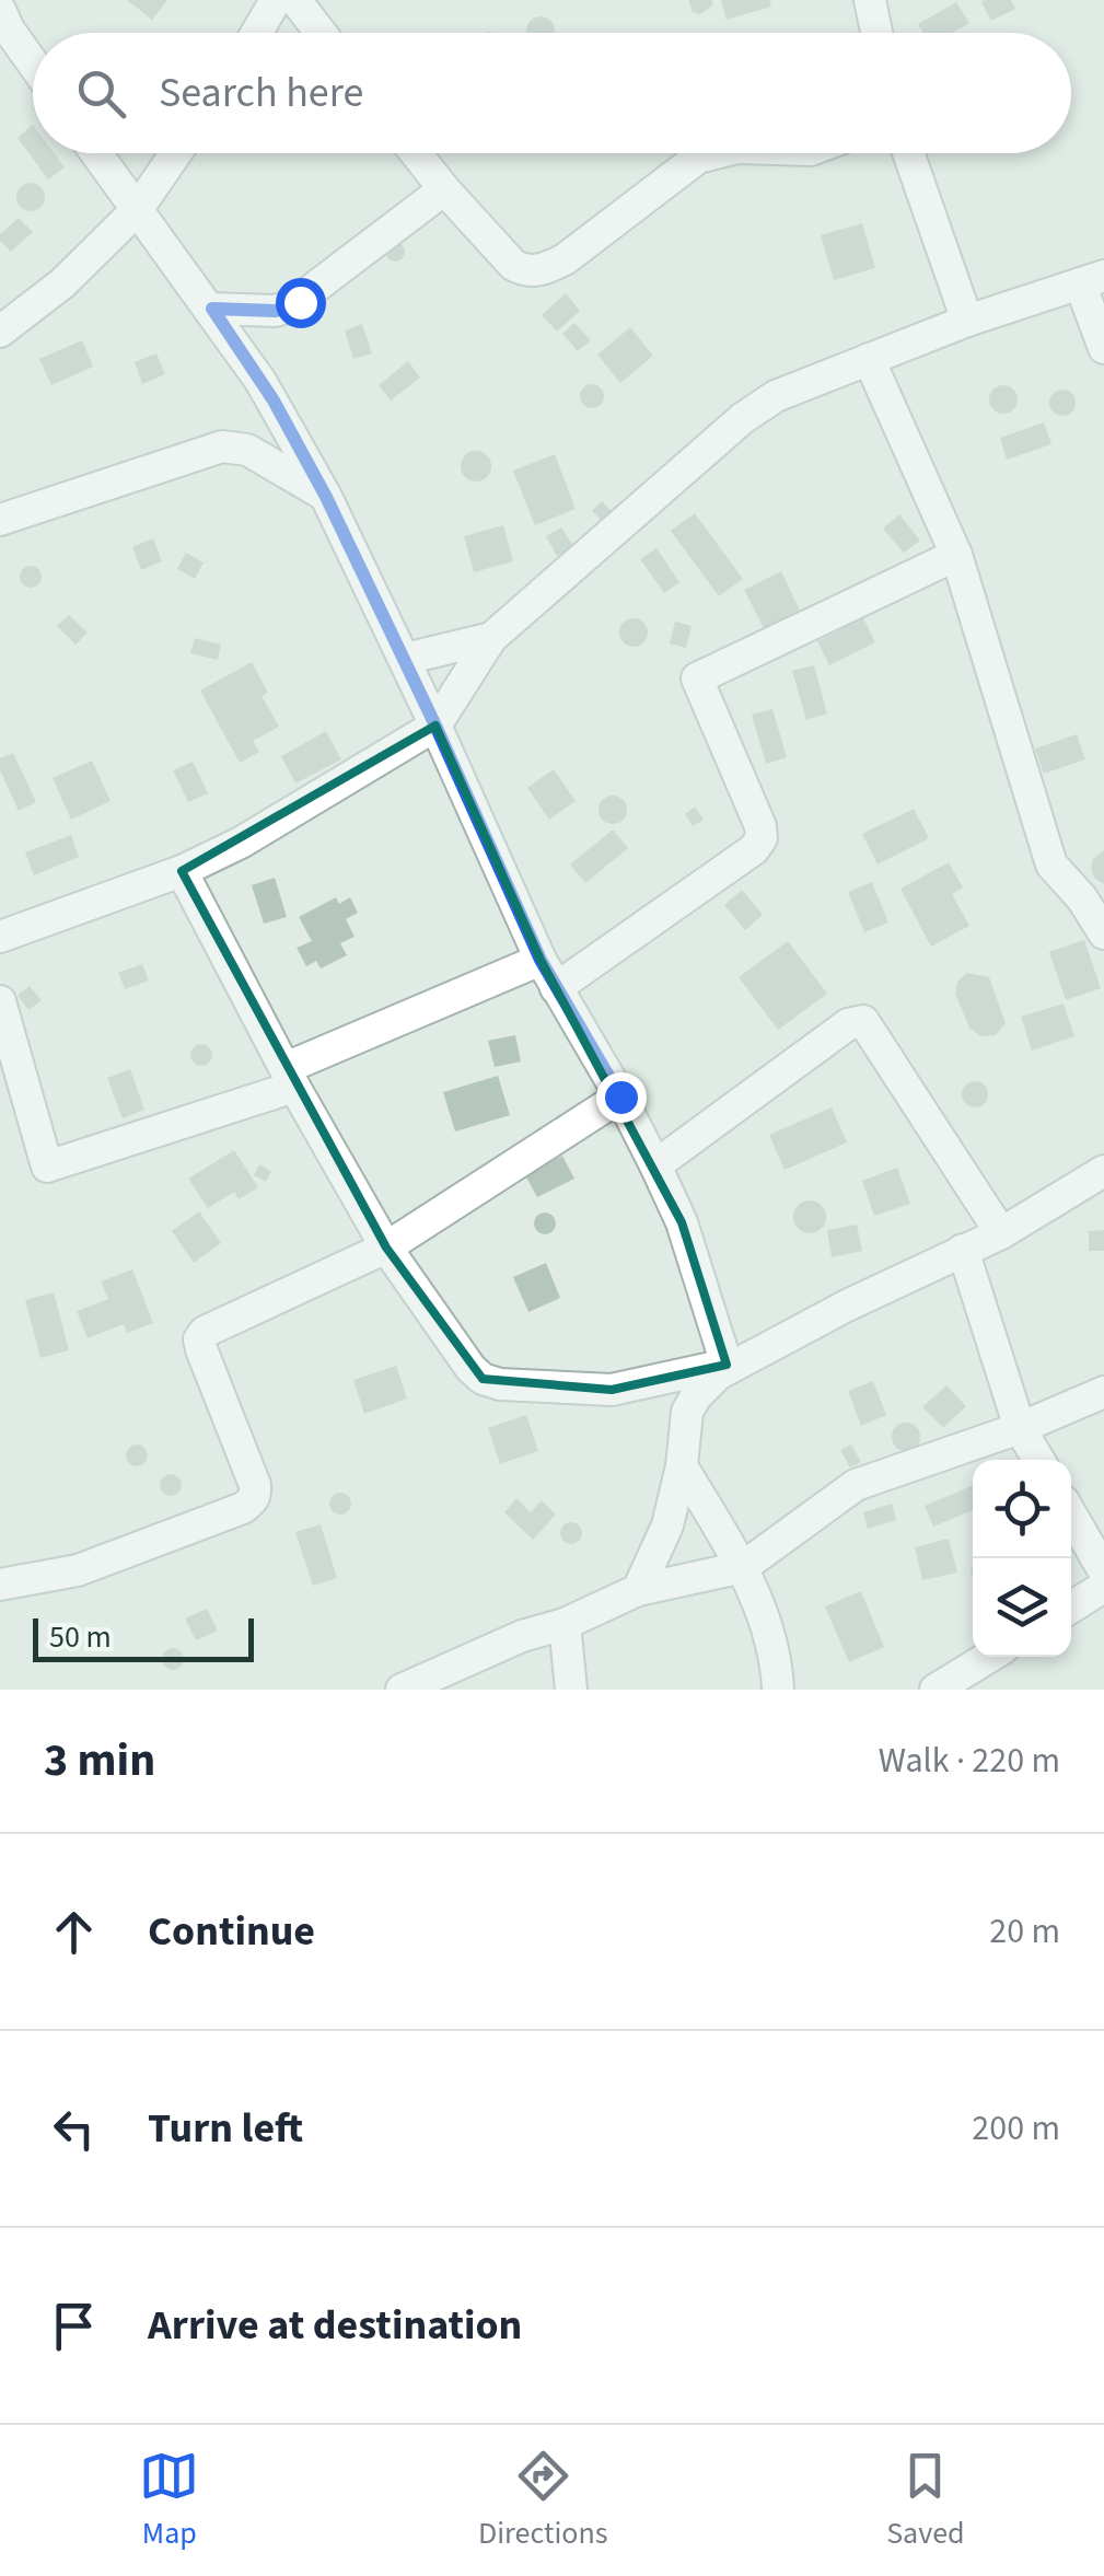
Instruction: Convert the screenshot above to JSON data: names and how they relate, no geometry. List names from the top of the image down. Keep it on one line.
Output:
{"scale_bar":"50 m","page":{"search":"Search here","scale":"50 m","heading":["3 min","Walk · 220 m"],"list":[["Continue","20 m"],["Turn left","200 m"],"Arrive at destination"],"nav":["Map","Directions","Saved"]}}
